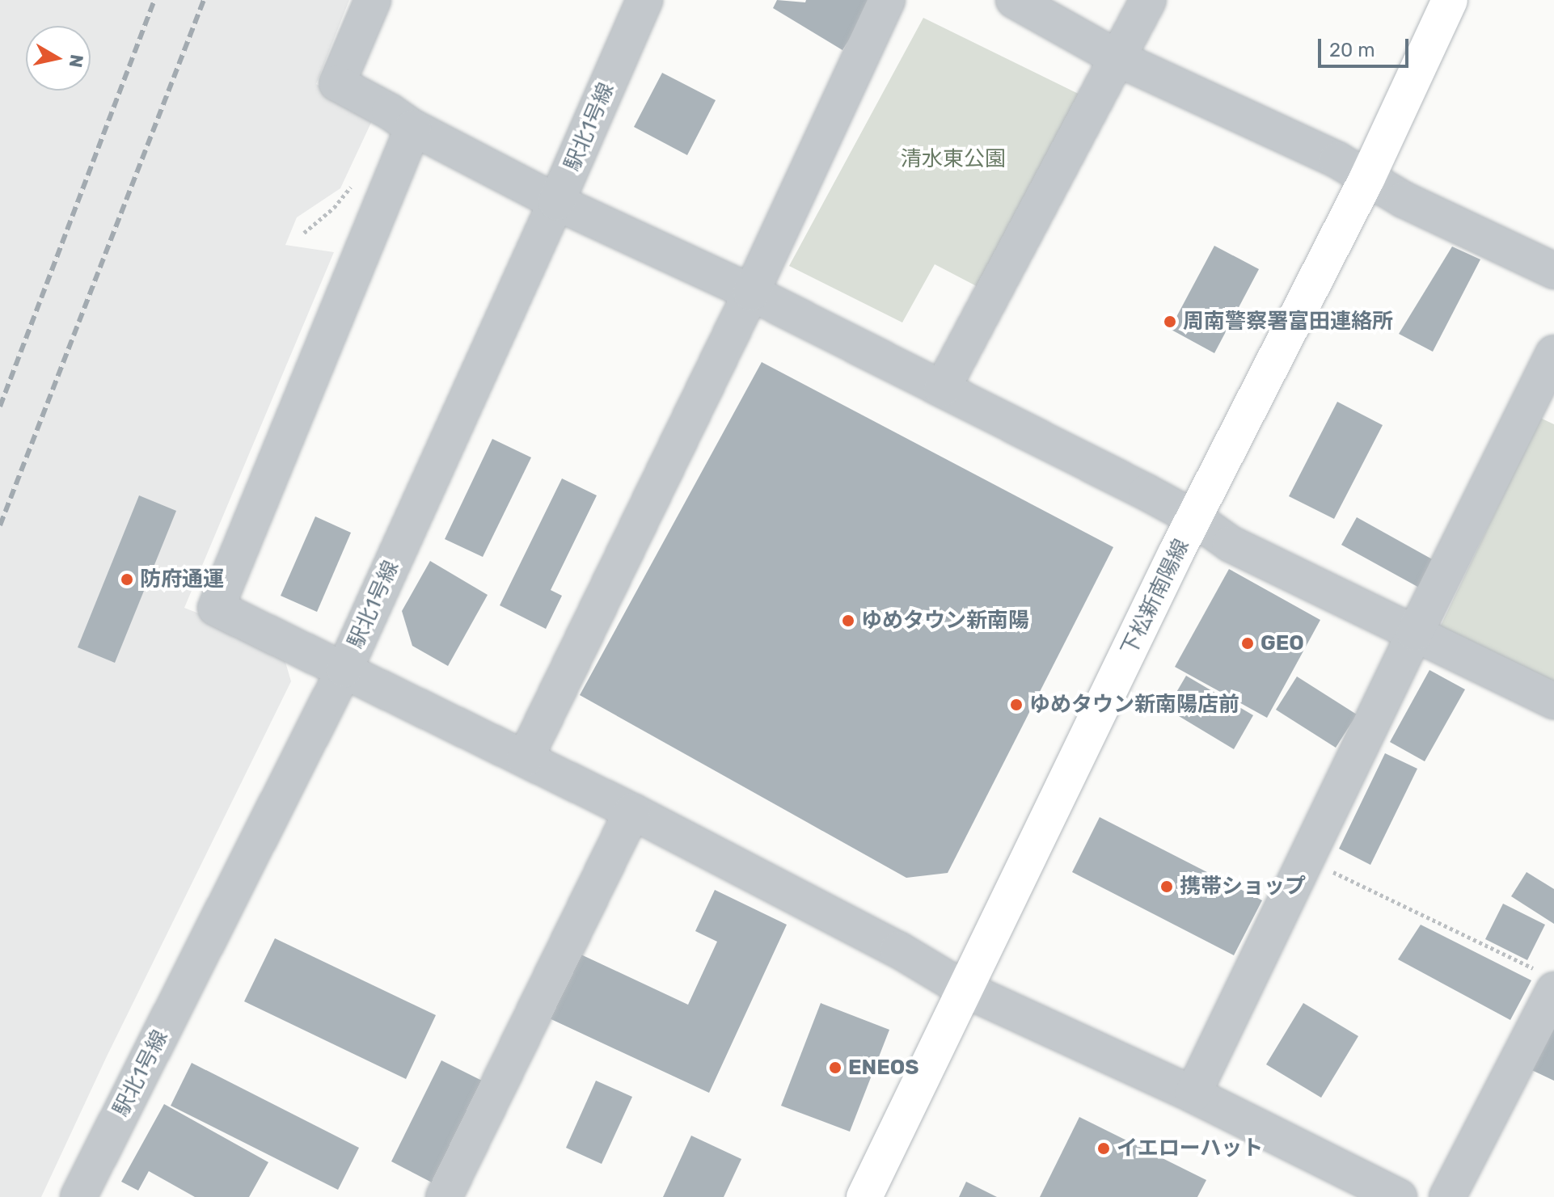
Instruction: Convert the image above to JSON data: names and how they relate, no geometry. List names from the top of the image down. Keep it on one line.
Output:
{"streets":{"main road":["下松新南陽線"],"street":["駅北1号線"]},"parks":["清水東公園"],"places":["周南警察署富田連絡所","防府通運","ゆめタウン新南陽","GEO","ゆめタウン新南陽店前","携帯ショップ","ENEOS","イエローハット"],"scale_bar":"20 m","north":"right"}
